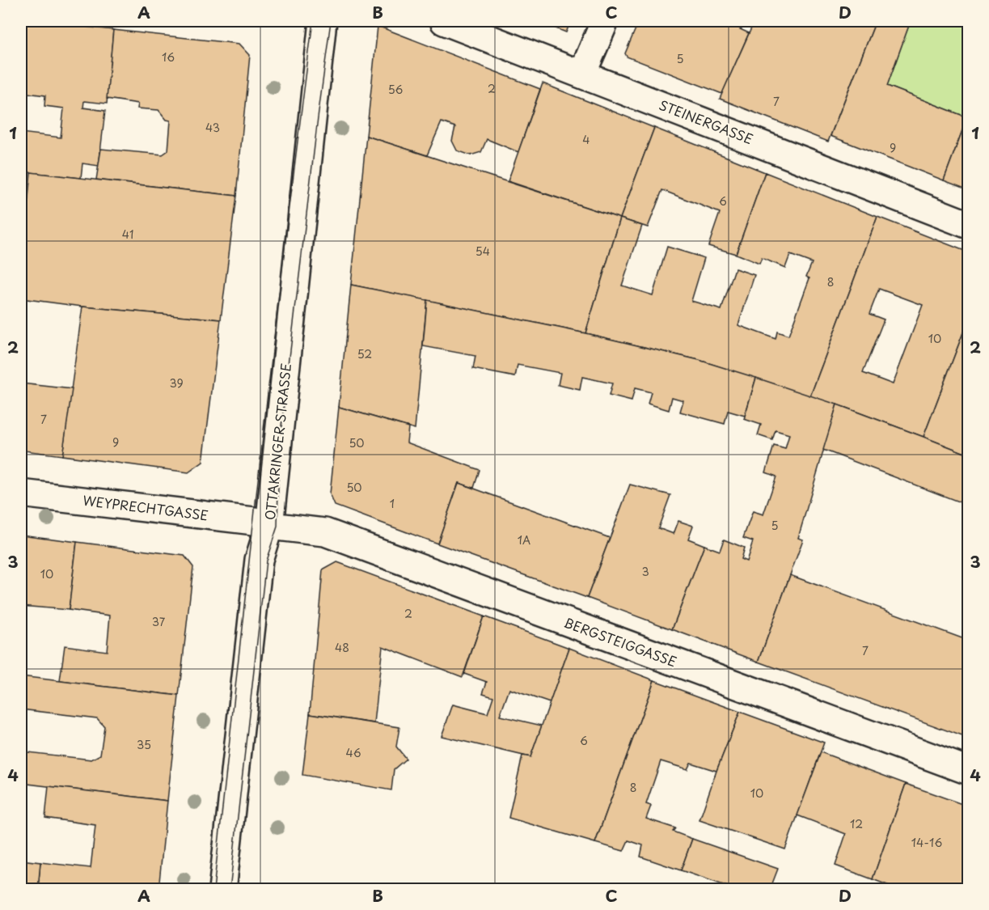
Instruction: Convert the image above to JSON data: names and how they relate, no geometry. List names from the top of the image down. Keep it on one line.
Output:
{"streets":{"street":["STEINERGASSE","OTTAKRINGER STRASSE","WEYPRECHTGASSE","BERGSTEIGGASSE"]},"crossings":[["OTTAKRINGER STRASSE","WEYPRECHTGASSE"],["OTTAKRINGER STRASSE","BERGSTEIGGASSE"],["WEYPRECHTGASSE","BERGSTEIGGASSE"]],"house_numbers":["16","5","2","56","7","43","4","9","6","41","54","8","10","52","39","7","9","50","50","1","5","1A","3","10","2","37","48","7","6","35","46","8","10","12","14-16"],"grid":{"columns":["A","B","C","D"],"rows":["1","2","3","4"]}}
